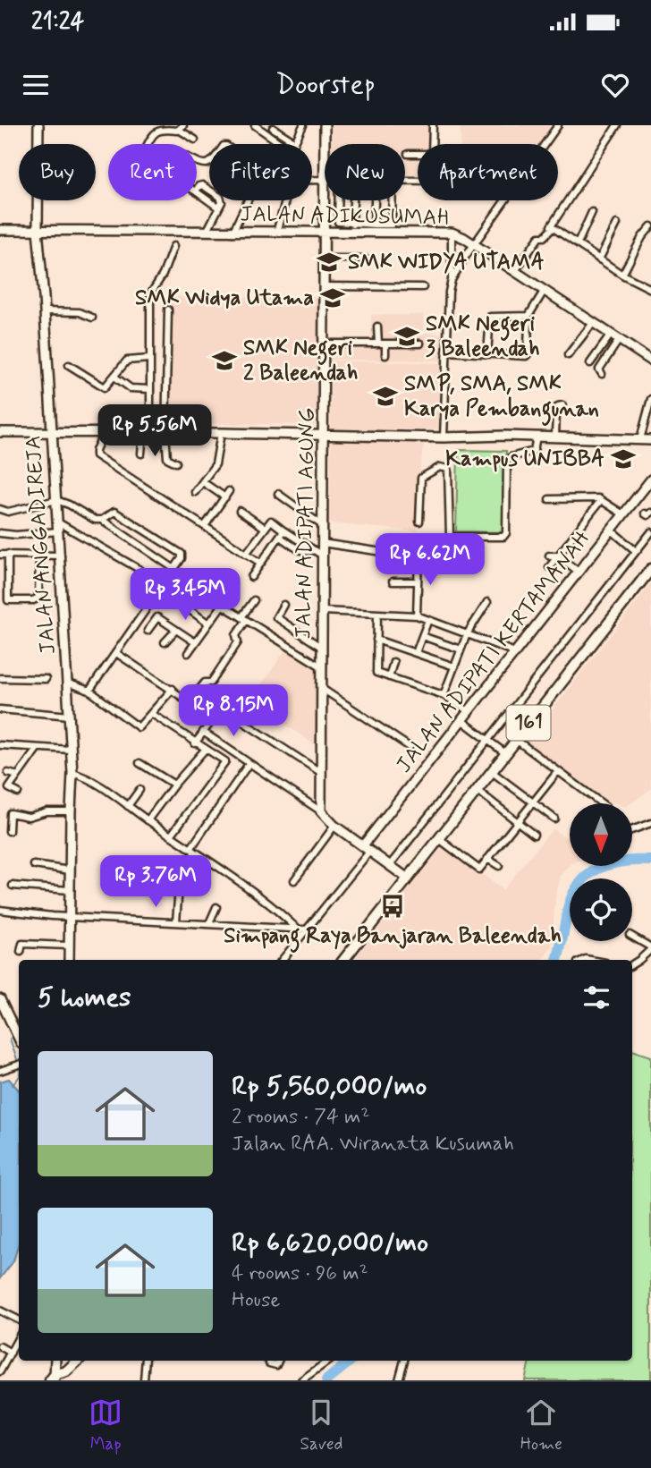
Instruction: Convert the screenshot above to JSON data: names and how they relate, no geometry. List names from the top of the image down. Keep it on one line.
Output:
{"streets":{"main road":["JALAN ADIKUSUMAH","JALAN ADIPATI AGUNG","JALAN ANGGADIREJA","JALAN ADIPATI KERTAMANAH","161"]},"crossings":[["JALAN ADIKUSUMAH","JALAN ADIPATI AGUNG"],["JALAN ADIKUSUMAH","JALAN ANGGADIREJA"]],"places":{"school or university":["SMK WIDYA UTAMA","SMK Widya Utama","SMK Negeri 3 Baleendah","SMK Negeri 2 Baleendah","SMP, SMA, SMK Karya Pembangunan","Kampus UNIBBA"],"bus stop":["Simpang Raya Banjaran Baleendah"]},"north":"bottom","page":{"status":"21:24","header":"Doorstep","chip":["Buy","Rent","Filters","New","Apartment"],"price":["Rp 5.56M","Rp 6.62M","Rp 3.45M","Rp 8.15M","Rp 3.76M"],"heading":"5 homes","list":[{"name":"Rp 5,560,000/mo","note":"2 rooms · 74 m² · Jalan RAA. Wiranata Kusumah"},{"name":"Rp 6,620,000/mo","note":"4 rooms · 96 m² · House"}],"tabs":["Map","Saved","Home"]}}
